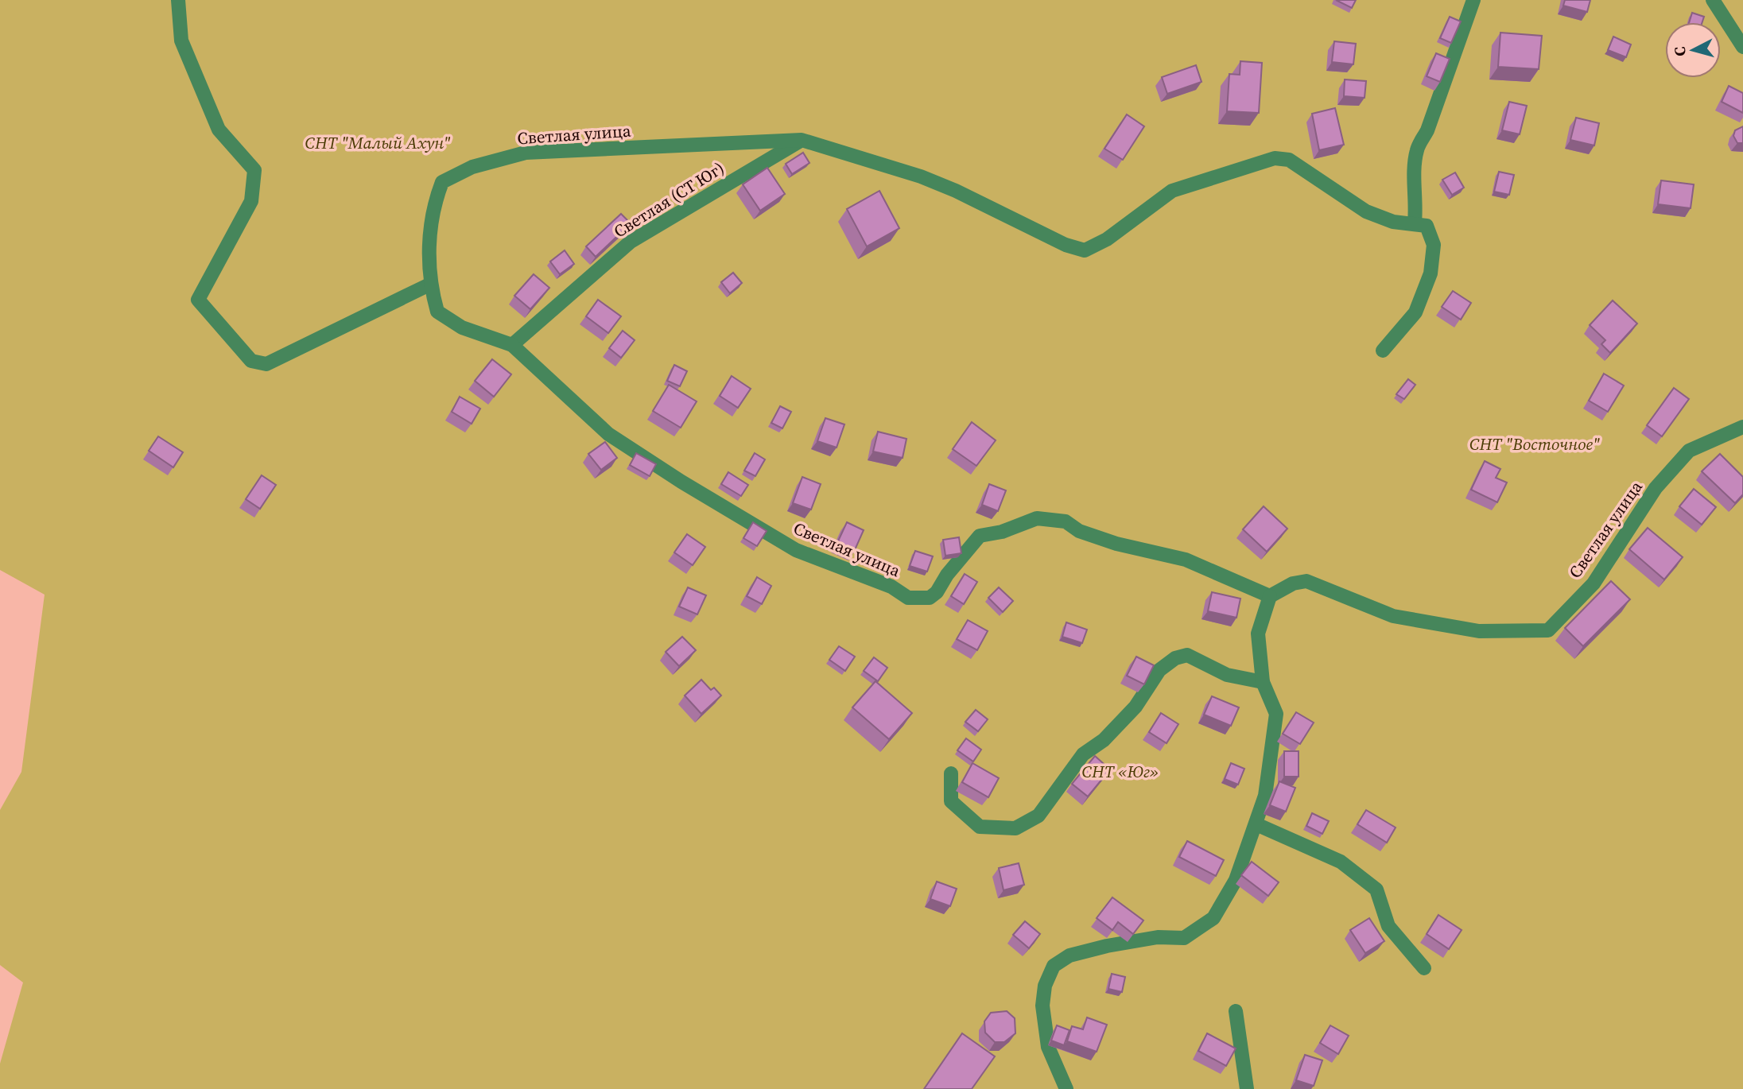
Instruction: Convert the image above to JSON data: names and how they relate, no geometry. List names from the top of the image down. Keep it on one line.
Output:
{"streets":{"street":["Светлая улица","Светлая (СТ Юг)"]},"crossings":[["Светлая улица","Светлая (СТ Юг)"]],"parks":["СНТ \"Малый Ахун\"","СНТ \"Восточное\"","СНТ «Юг»"],"north":"left"}
